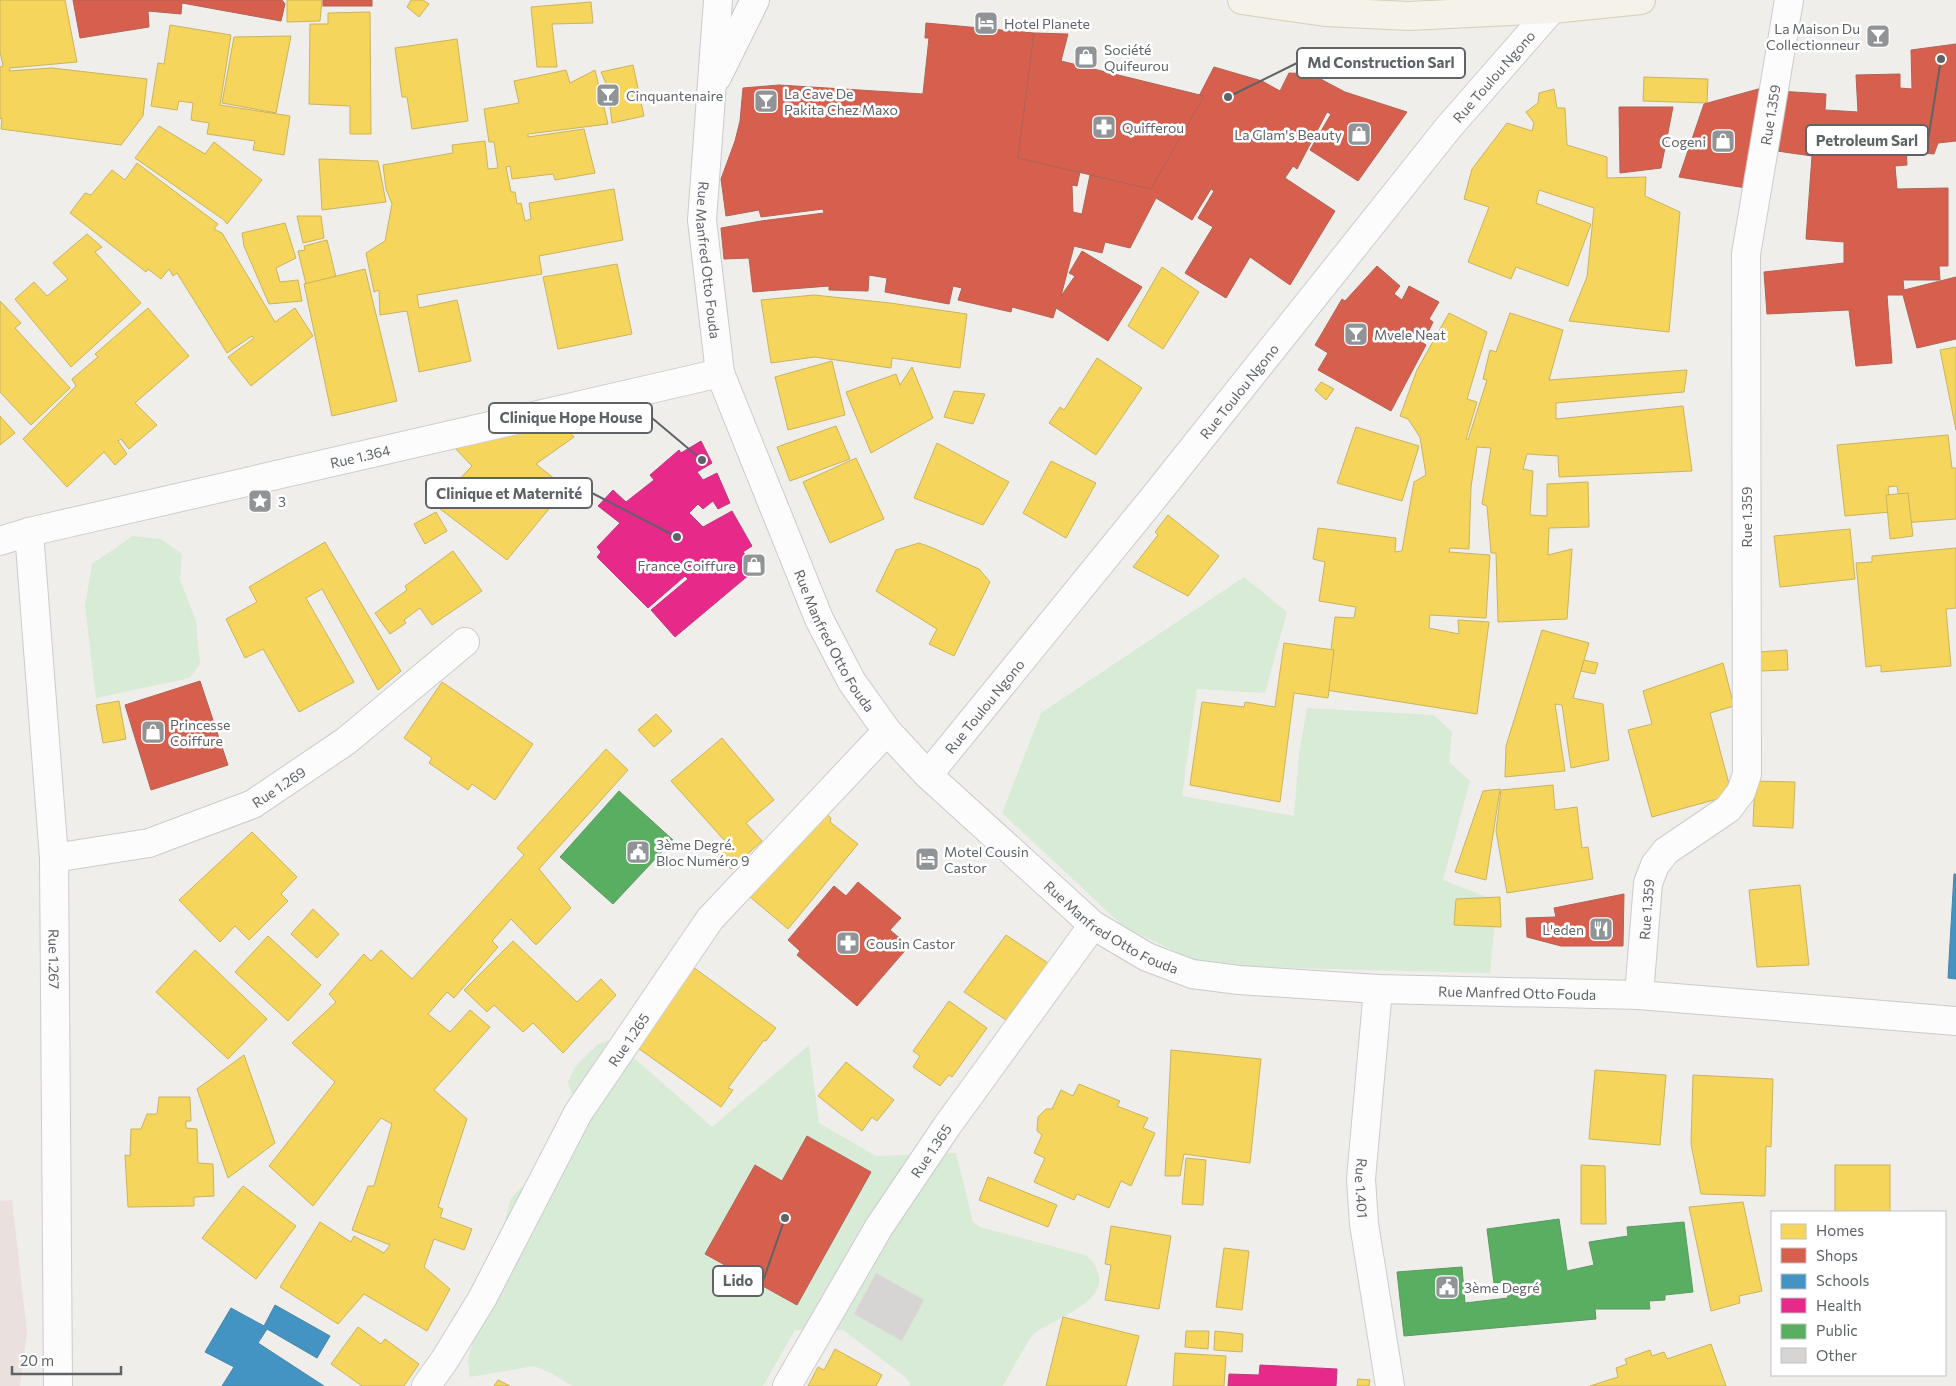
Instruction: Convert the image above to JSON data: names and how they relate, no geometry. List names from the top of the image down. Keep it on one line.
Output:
{"streets":{"street":["Rue Toulou Ngono","Rue 1.359","Rue Manfred Otto Fouda","Rue 1.364","Rue 1.269","Rue 1.267","Rue 1.265","Rue 1.365","Rue 1.401"]},"crossings":[["Rue Toulou Ngono","Rue Manfred Otto Fouda"],["Rue 1.359","Rue Manfred Otto Fouda"],["Rue Manfred Otto Fouda","Rue 1.364"],["Rue Manfred Otto Fouda","Rue 1.265"],["Rue Manfred Otto Fouda","Rue 1.365"],["Rue Manfred Otto Fouda","Rue 1.401"],["Rue 1.364","Rue 1.267"],["Rue 1.269","Rue 1.267"]],"places":{"hotel":["Hotel Planete","Motel Cousin Castor"],"bar":["La Maison Du Collectionneur","Cinquantenaire","La Cave De Pakita Chez Maxo","Mvele Neat"],"shop":["Société Quifeurou","La Glam's Beauty","Cogeni","France Coiffure","Princesse Coiffure"],"other":["Petroleum Sarl","Md Construction Sarl","Clinique Hope House","Clinique et Maternité","Lido"],"pharmacy":["Quifferou","Cousin Castor"],"place":["3"],"public building":["3ème Degré. Bloc Numéro 9","3ème Degré"],"restaurant":["L'eden"]},"legend":["Homes","Shops","Schools","Health","Public","Other"],"scale_bar":"20 m"}
